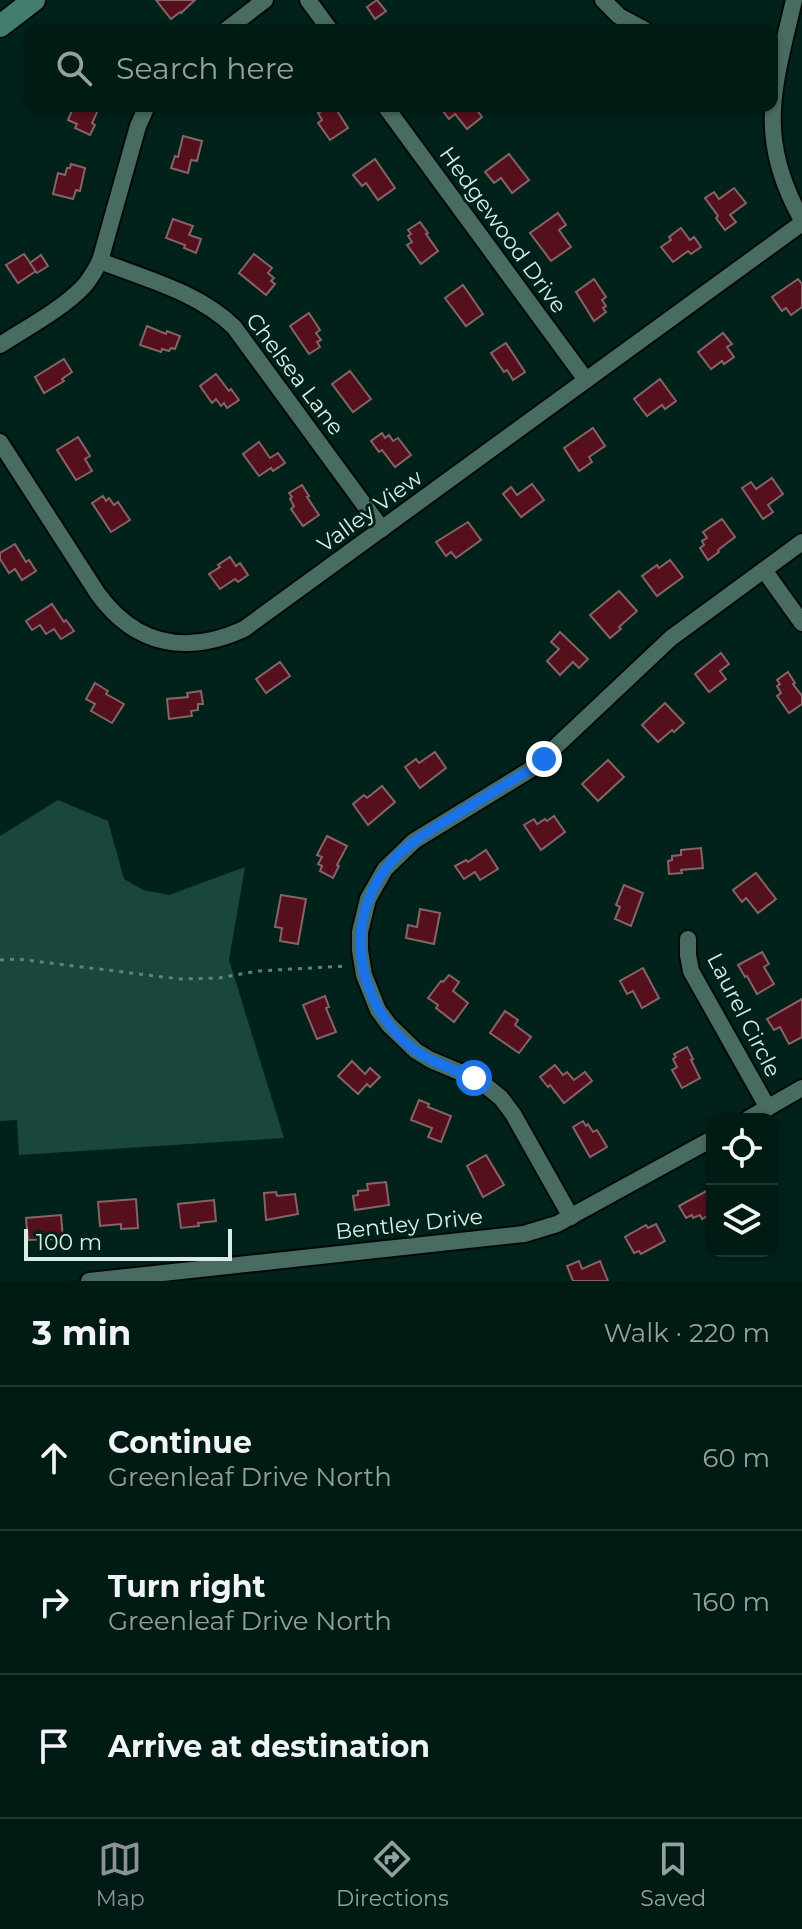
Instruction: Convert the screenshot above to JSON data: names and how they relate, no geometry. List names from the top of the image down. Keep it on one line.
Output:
{"streets":{"street":["Hedgewood Drive","Chelsea Lane","Valley View","Laurel Circle","Bentley Drive"]},"crossings":[["Hedgewood Drive","Valley View"],["Chelsea Lane","Valley View"]],"scale_bar":"100 m","page":{"search":"Search here","scale":"100 m","heading":["3 min","Walk · 220 m"],"list":[["Continue","Greenleaf Drive North","60 m"],["Turn right","Greenleaf Drive North","160 m"],"Arrive at destination"],"nav":["Map","Directions","Saved"]}}
